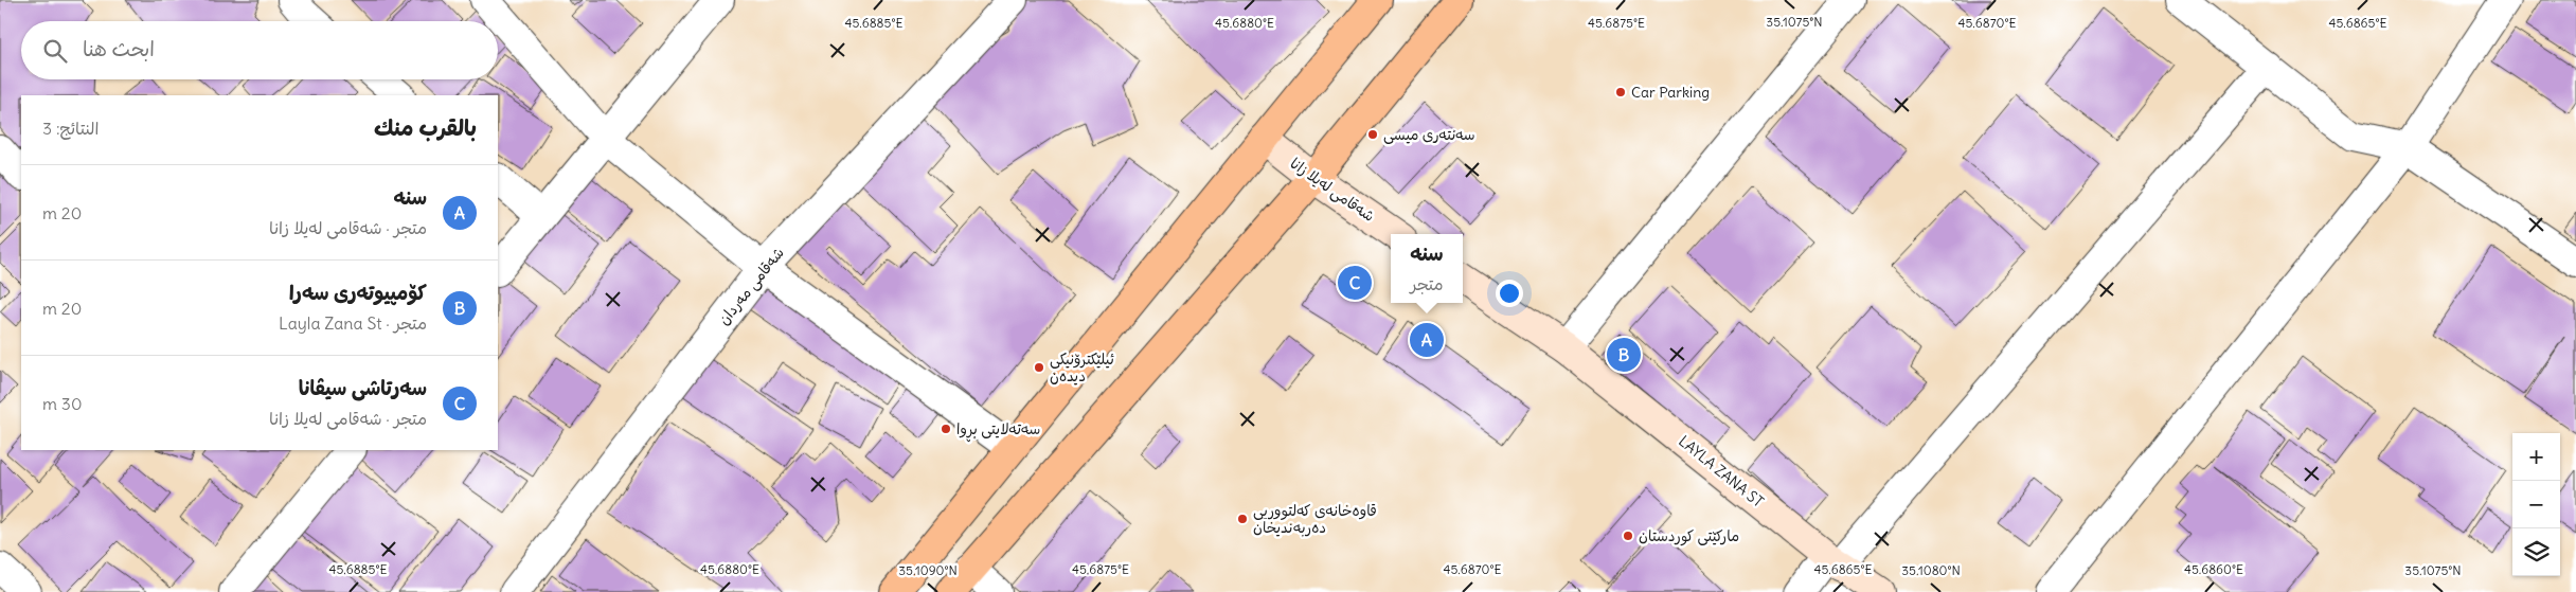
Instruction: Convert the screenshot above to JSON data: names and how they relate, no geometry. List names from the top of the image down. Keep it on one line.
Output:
{"streets":{"street":["شەقامی لەیلا زانا","شەقامی مەردان","LAYLA ZANA ST"]},"places":["Car Parking","سەنتەری میسی","ئیلێکترۆنیکی دیدەن","سه‌ته‌لایتی بڕوا","قاوەخانەی کەلتووریی دەربەندیخان","مارکێتی کوردستان"],"page":{"search":"ابحث هنا","heading":["بالقرب منك","النتائج: 3"],"list":[{"mark":"A","name":"سنە","note":"متجر · شەقامی لەیلا زانا","value":"20 m"},{"mark":"B","name":"کۆمپیوتەری سەرا","note":"متجر · Layla Zana St","value":"20 m"},{"mark":"C","name":"سەرتاشی سیڤانا","note":"متجر · شەقامی لەیلا زانا","value":"30 m"}],"popup":["سنە","متجر"],"pins":["C","A","B"],"map_buttons":["+","−"]},"coordinates":["35.1075°N","45.6885°E","45.6880°E","45.6875°E","45.6870°E","45.6865°E","45.6860°E","35.1090°N","35.1080°N"]}
